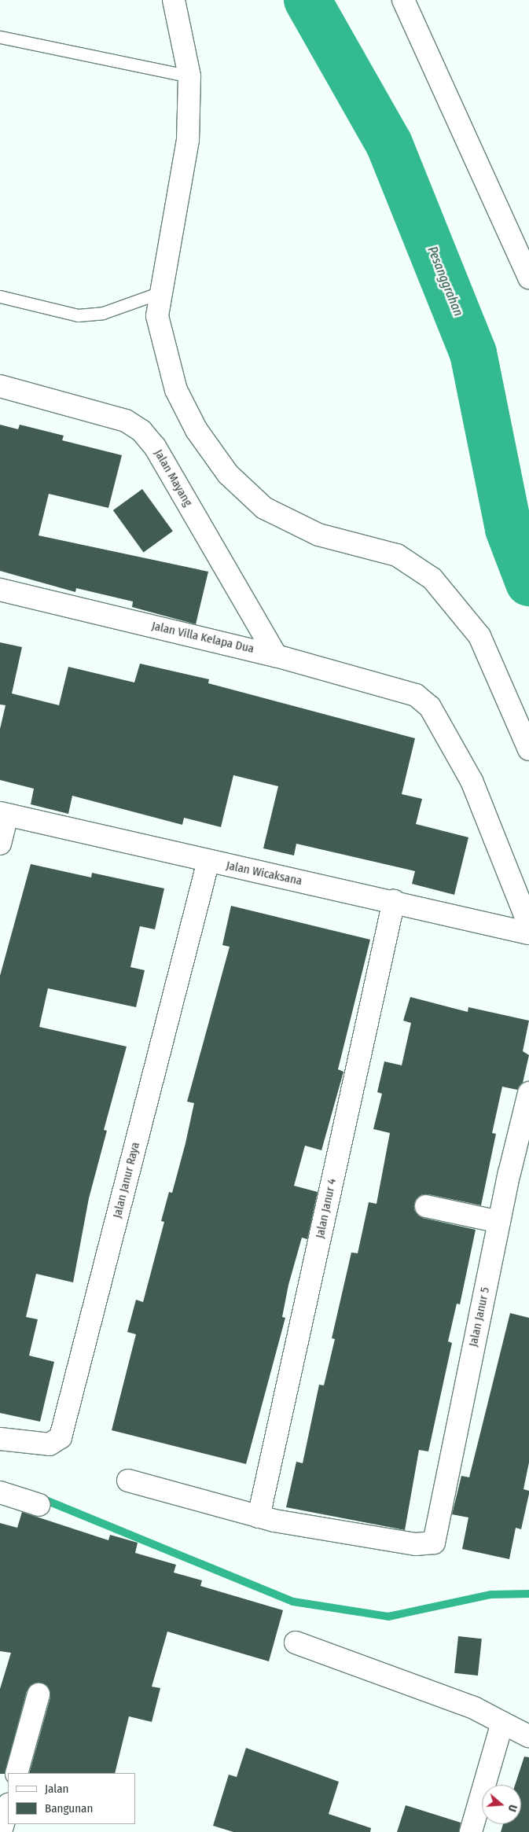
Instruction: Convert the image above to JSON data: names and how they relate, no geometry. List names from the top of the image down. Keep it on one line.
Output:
{"streets":{"street":["Jalan Mayang","Jalan Villa Kelapa Dua","Jalan Wicaksana","Jalan Janur Raya","Jalan Janur 4","Jalan Janur 5"]},"crossings":[["Jalan Mayang","Jalan Villa Kelapa Dua"],["Jalan Wicaksana","Jalan Janur Raya"],["Jalan Wicaksana","Jalan Janur 4"],["Jalan Janur 4","Jalan Janur 5"]],"water":["Pesanggrahan"],"legend":["Jalan","Bangunan"],"north":"right"}
